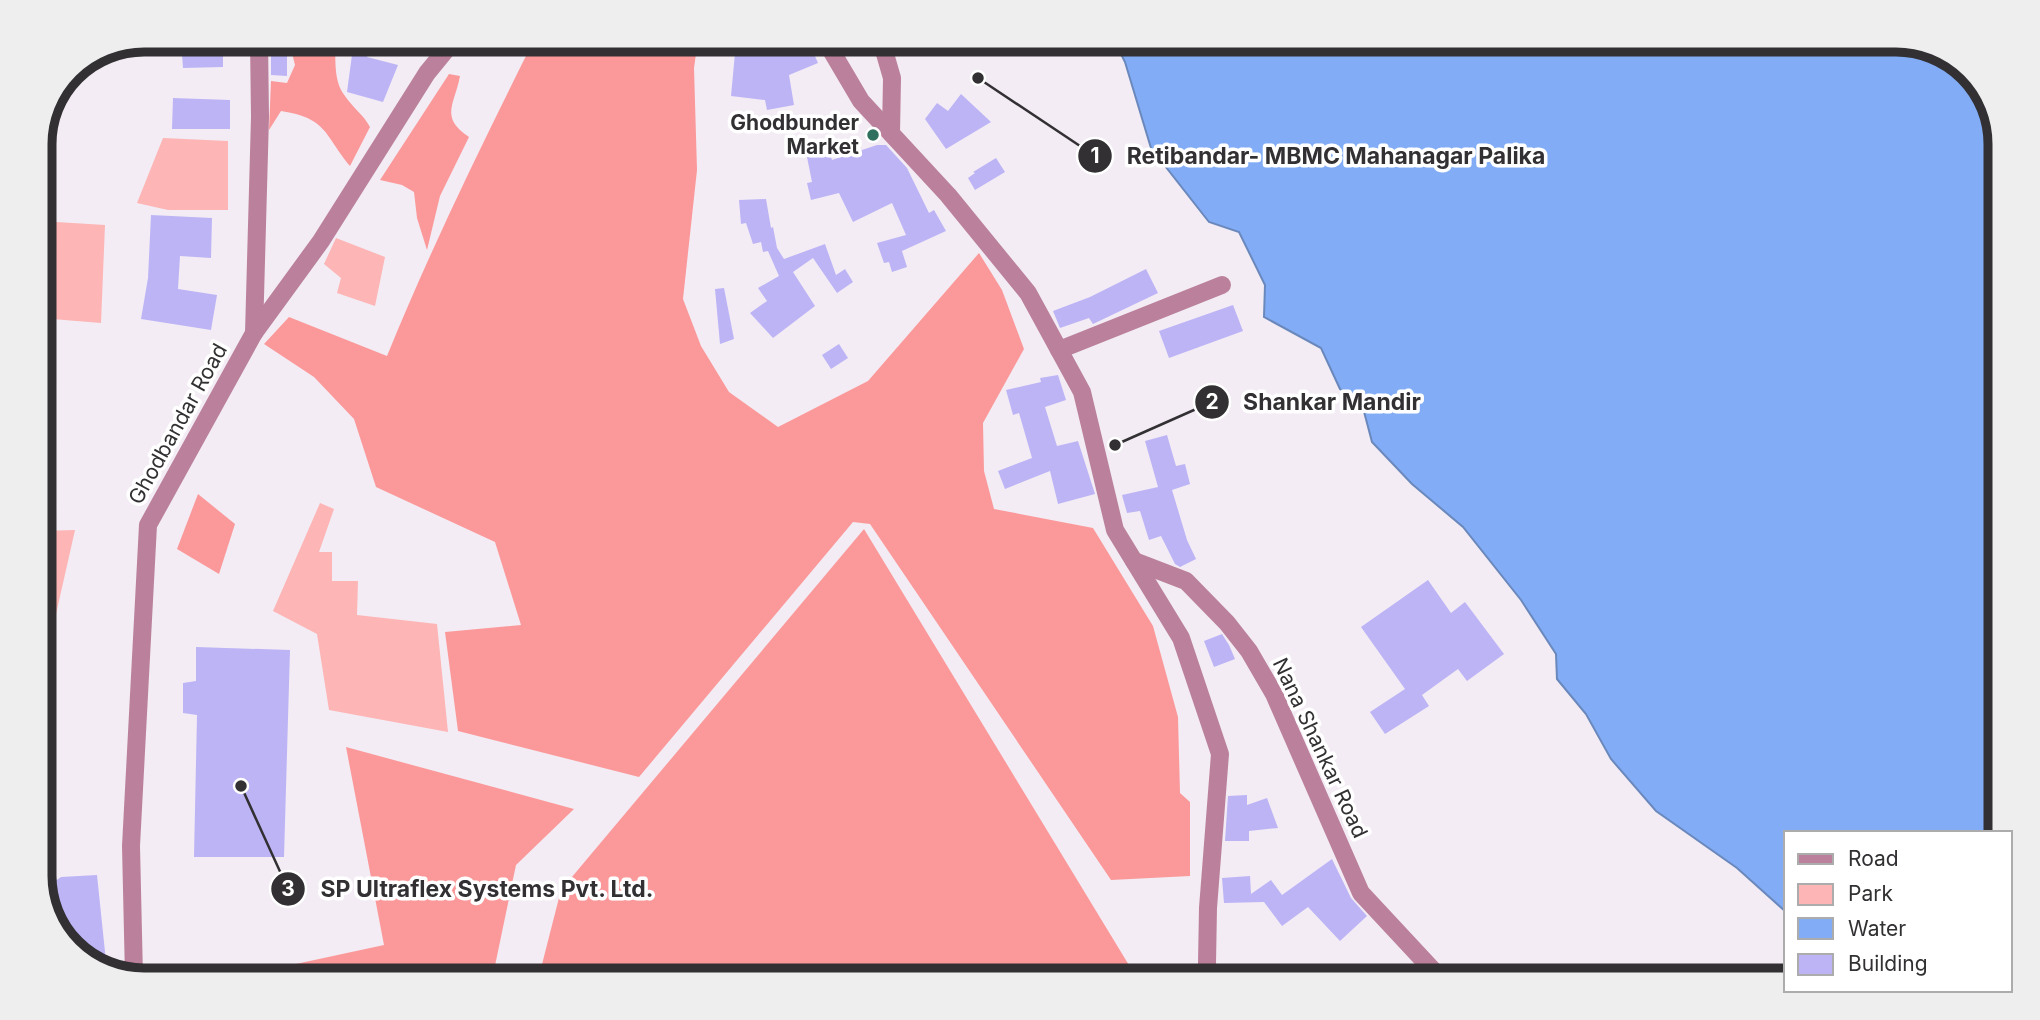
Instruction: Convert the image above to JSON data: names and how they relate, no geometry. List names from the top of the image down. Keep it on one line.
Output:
{"streets":{"street":["Ghodbandar Road","Nana Shankar Road"]},"places":["Retibandar- MBMC Mahanagar Palika","Ghodbunder Market","Shankar Mandir","SP Ultraflex Systems Pvt. Ltd."],"legend":["Road","Park","Water","Building"]}
